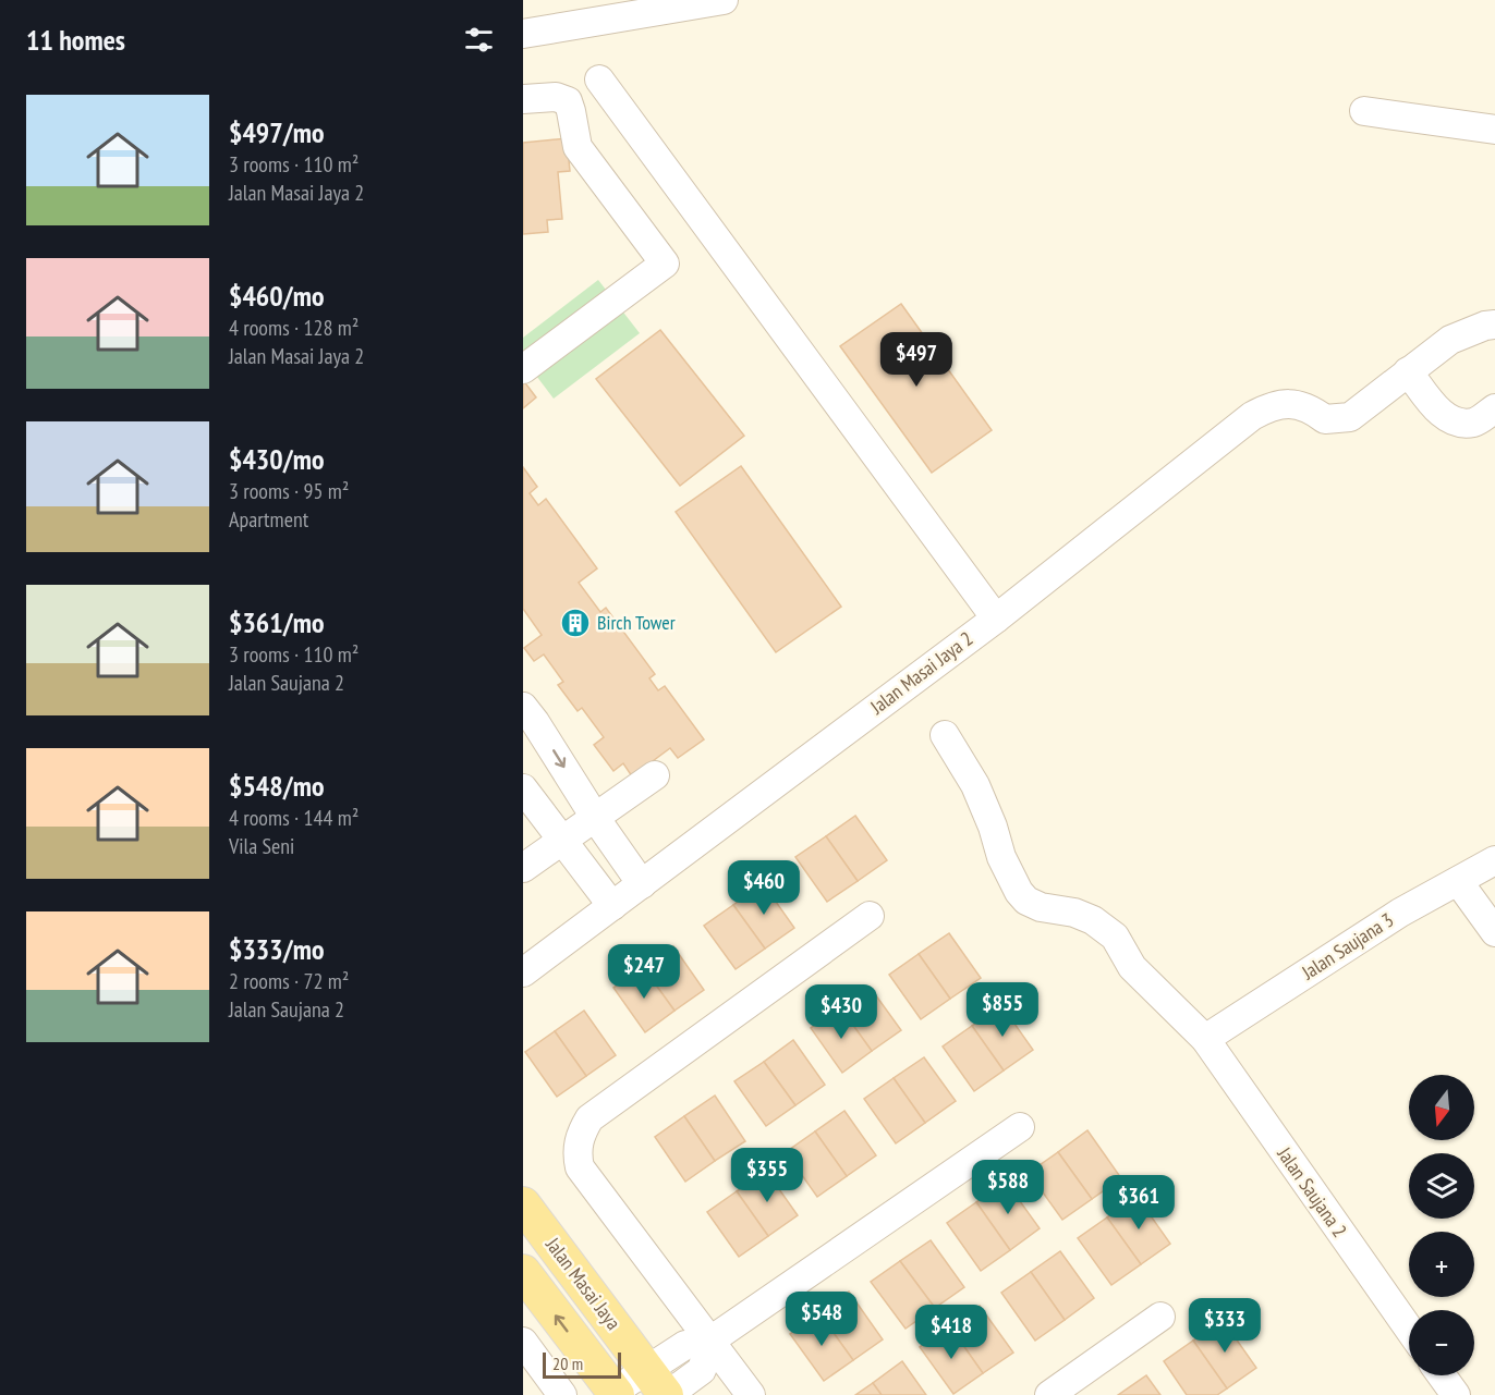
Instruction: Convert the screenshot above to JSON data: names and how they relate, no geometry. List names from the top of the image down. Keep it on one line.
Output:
{"streets":{"main road":["Jalan Masai Jaya"],"street":["Jalan Masai Jaya 2","Jalan Saujana 3","Jalan Saujana 2"]},"crossings":[["Jalan Saujana 3","Jalan Saujana 2"]],"places":{"building":["Birch Tower"]},"scale_bar":"20 m","north":"bottom","page":{"heading":"11 homes","list":[{"name":"$497/mo","note":"3 rooms · 110 m² · Jalan Masai Jaya 2"},{"name":"$460/mo","note":"4 rooms · 128 m² · Jalan Masai Jaya 2"},{"name":"$430/mo","note":"3 rooms · 95 m² · Apartment"},{"name":"$361/mo","note":"3 rooms · 110 m² · Jalan Saujana 2"},{"name":"$548/mo","note":"4 rooms · 144 m² · Vila Seni"},{"name":"$333/mo","note":"2 rooms · 72 m² · Jalan Saujana 2"}],"price":["$497","$460","$247","$855","$430","$355","$588","$361","$548","$333","$418"],"map_buttons":["+","−"],"scale":"20 m"}}
